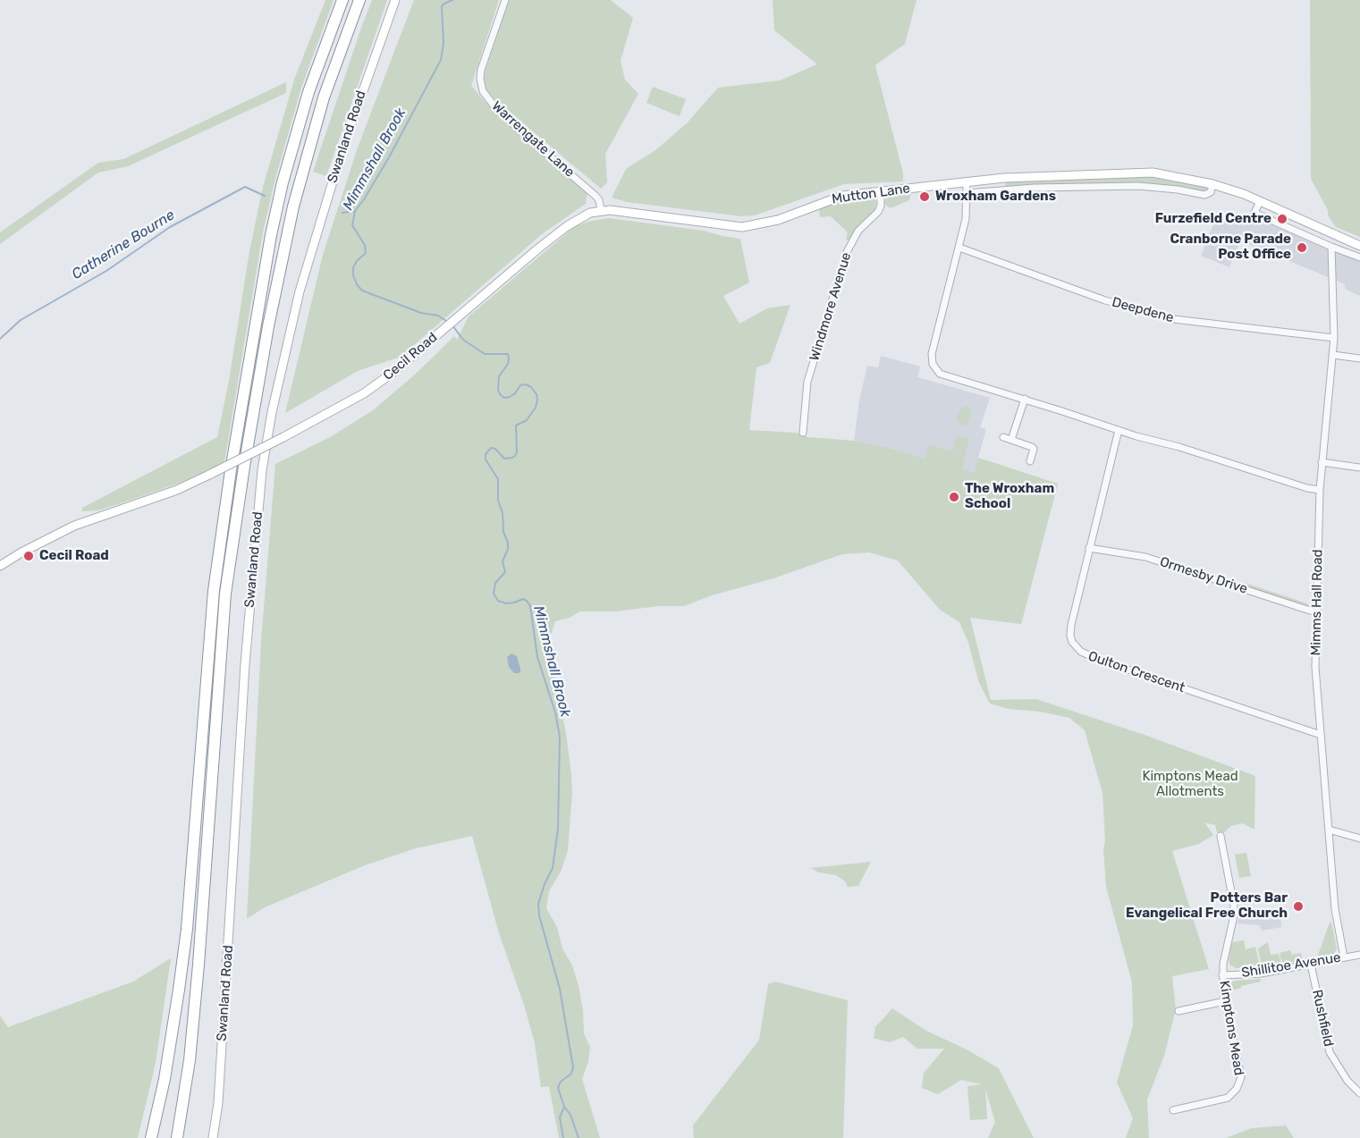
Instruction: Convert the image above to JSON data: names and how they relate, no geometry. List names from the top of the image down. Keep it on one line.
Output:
{"streets":{"main road":["Swanland Road","Mutton Lane","Cecil Road"],"street":["Warrengate Lane","Windmore Avenue","Deepdene","Ormesby Drive","Mimms Hall Road","Oulton Crescent","Shillitoe Avenue","Rushfield","Kimptons Mead"]},"crossings":[["Warrengate Lane","Mutton Lane"],["Warrengate Lane","Cecil Road"],["Mutton Lane","Windmore Avenue"],["Mutton Lane","Cecil Road"],["Deepdene","Mimms Hall Road"],["Ormesby Drive","Mimms Hall Road"],["Ormesby Drive","Oulton Crescent"],["Mimms Hall Road","Oulton Crescent"],["Mimms Hall Road","Shillitoe Avenue"],["Shillitoe Avenue","Rushfield"],["Shillitoe Avenue","Kimptons Mead"]],"water":["Mimmshall Brook","Catherine Bourne"],"parks":["Kimptons Mead Allotments"],"places":["Wroxham Gardens","Furzefield Centre","Cranborne Parade Post Office","The Wroxham School","Cecil Road","Potters Bar Evangelical Free Church"]}
